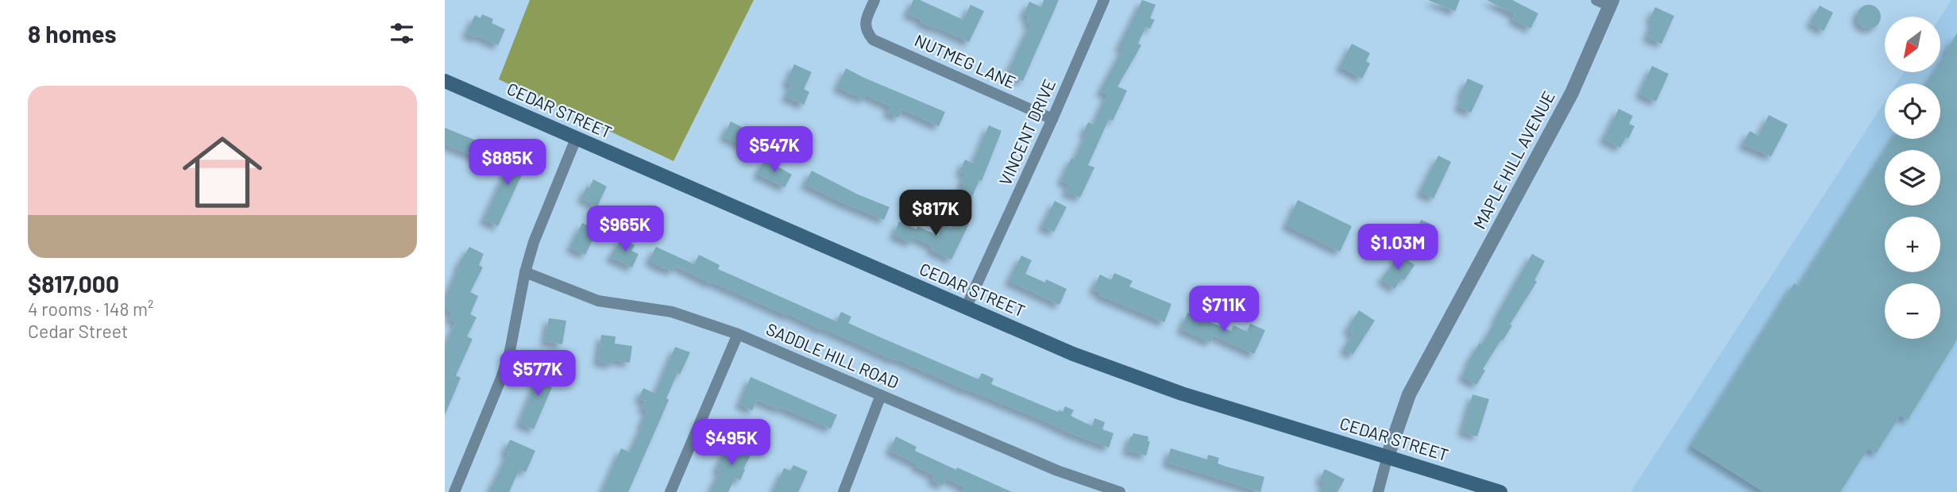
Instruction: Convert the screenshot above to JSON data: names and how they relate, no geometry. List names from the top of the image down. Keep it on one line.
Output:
{"streets":{"main road":["CEDAR STREET"],"street":["NUTMEG LANE","VINCENT DRIVE","MAPLE HILL AVENUE","SADDLE HILL ROAD"]},"crossings":[["NUTMEG LANE","VINCENT DRIVE"],["CEDAR STREET","VINCENT DRIVE"],["CEDAR STREET","MAPLE HILL AVENUE"]],"north":"bottom left","page":{"heading":"8 homes","map_buttons":["+","−"],"list":[{"name":"$817,000","note":"4 rooms · 148 m² · Cedar Street"}],"price":["$547K","$885K","$817K","$965K","$1.03M","$711K","$577K","$495K"]}}
